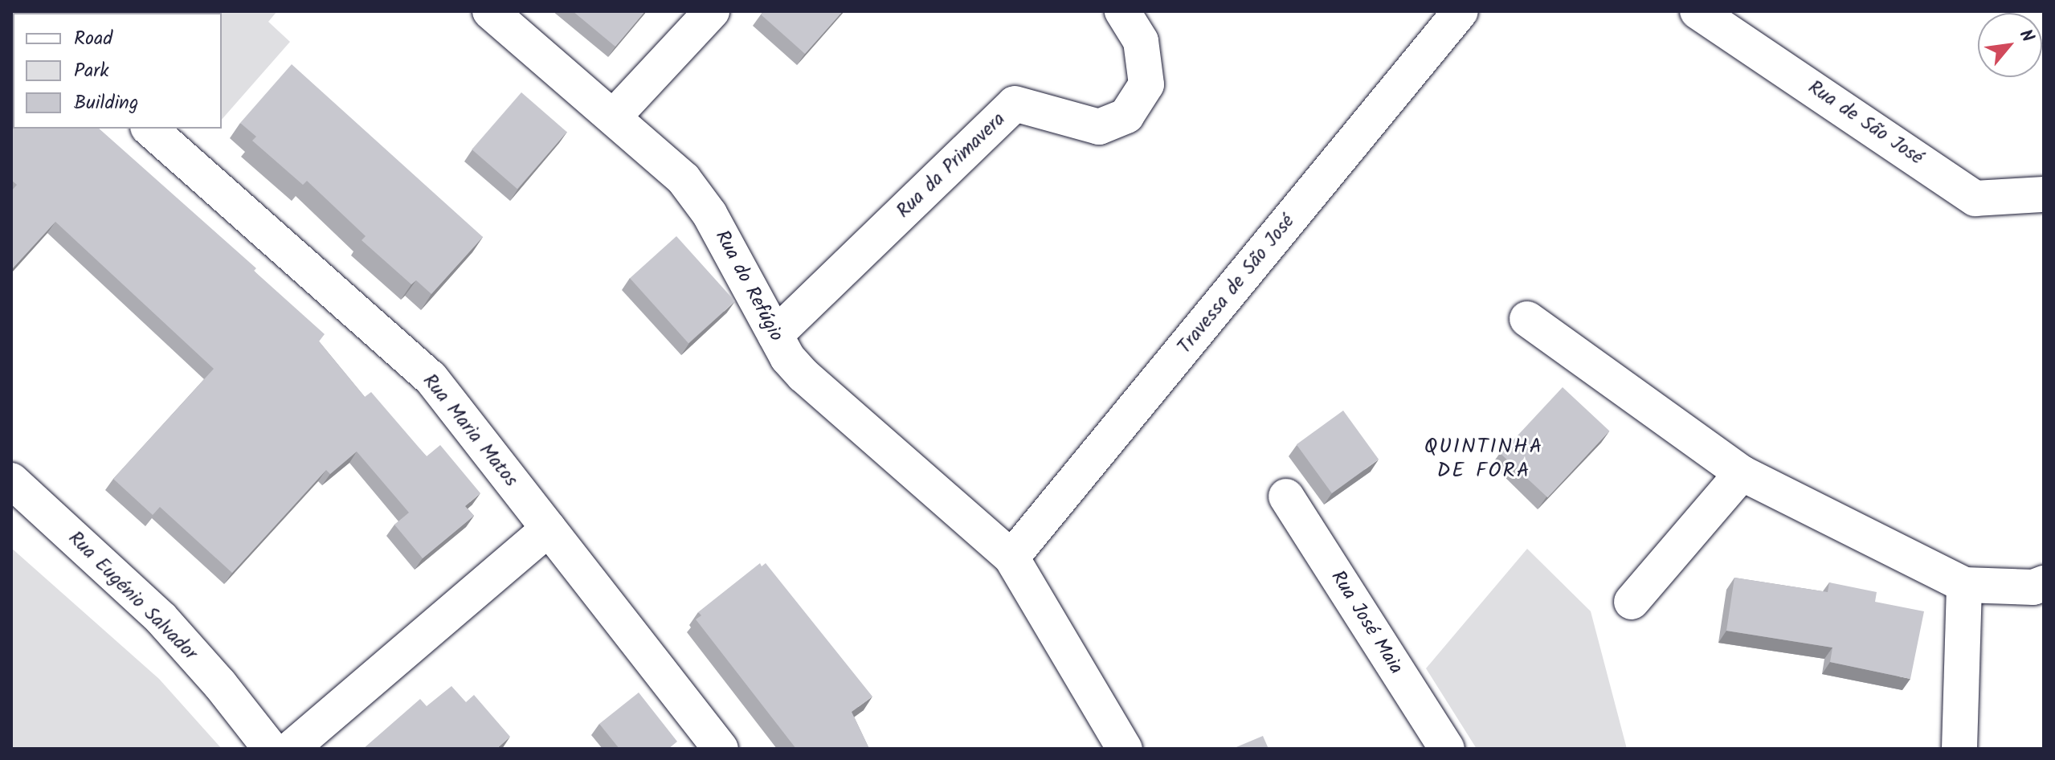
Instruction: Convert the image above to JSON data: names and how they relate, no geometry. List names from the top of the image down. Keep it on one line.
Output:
{"streets":{"street":["Rua de São José","Rua da Primavera","Travessa de São José","Rua do Refúgio","Rua Maria Matos","Rua Eugénio Salvador","Rua José Maia"]},"crossings":[["Rua da Primavera","Rua do Refúgio"],["Travessa de São José","Rua do Refúgio"]],"districts":["QUINTINHA DE FORA"],"legend":["Road","Park","Building"],"north":"top right"}
